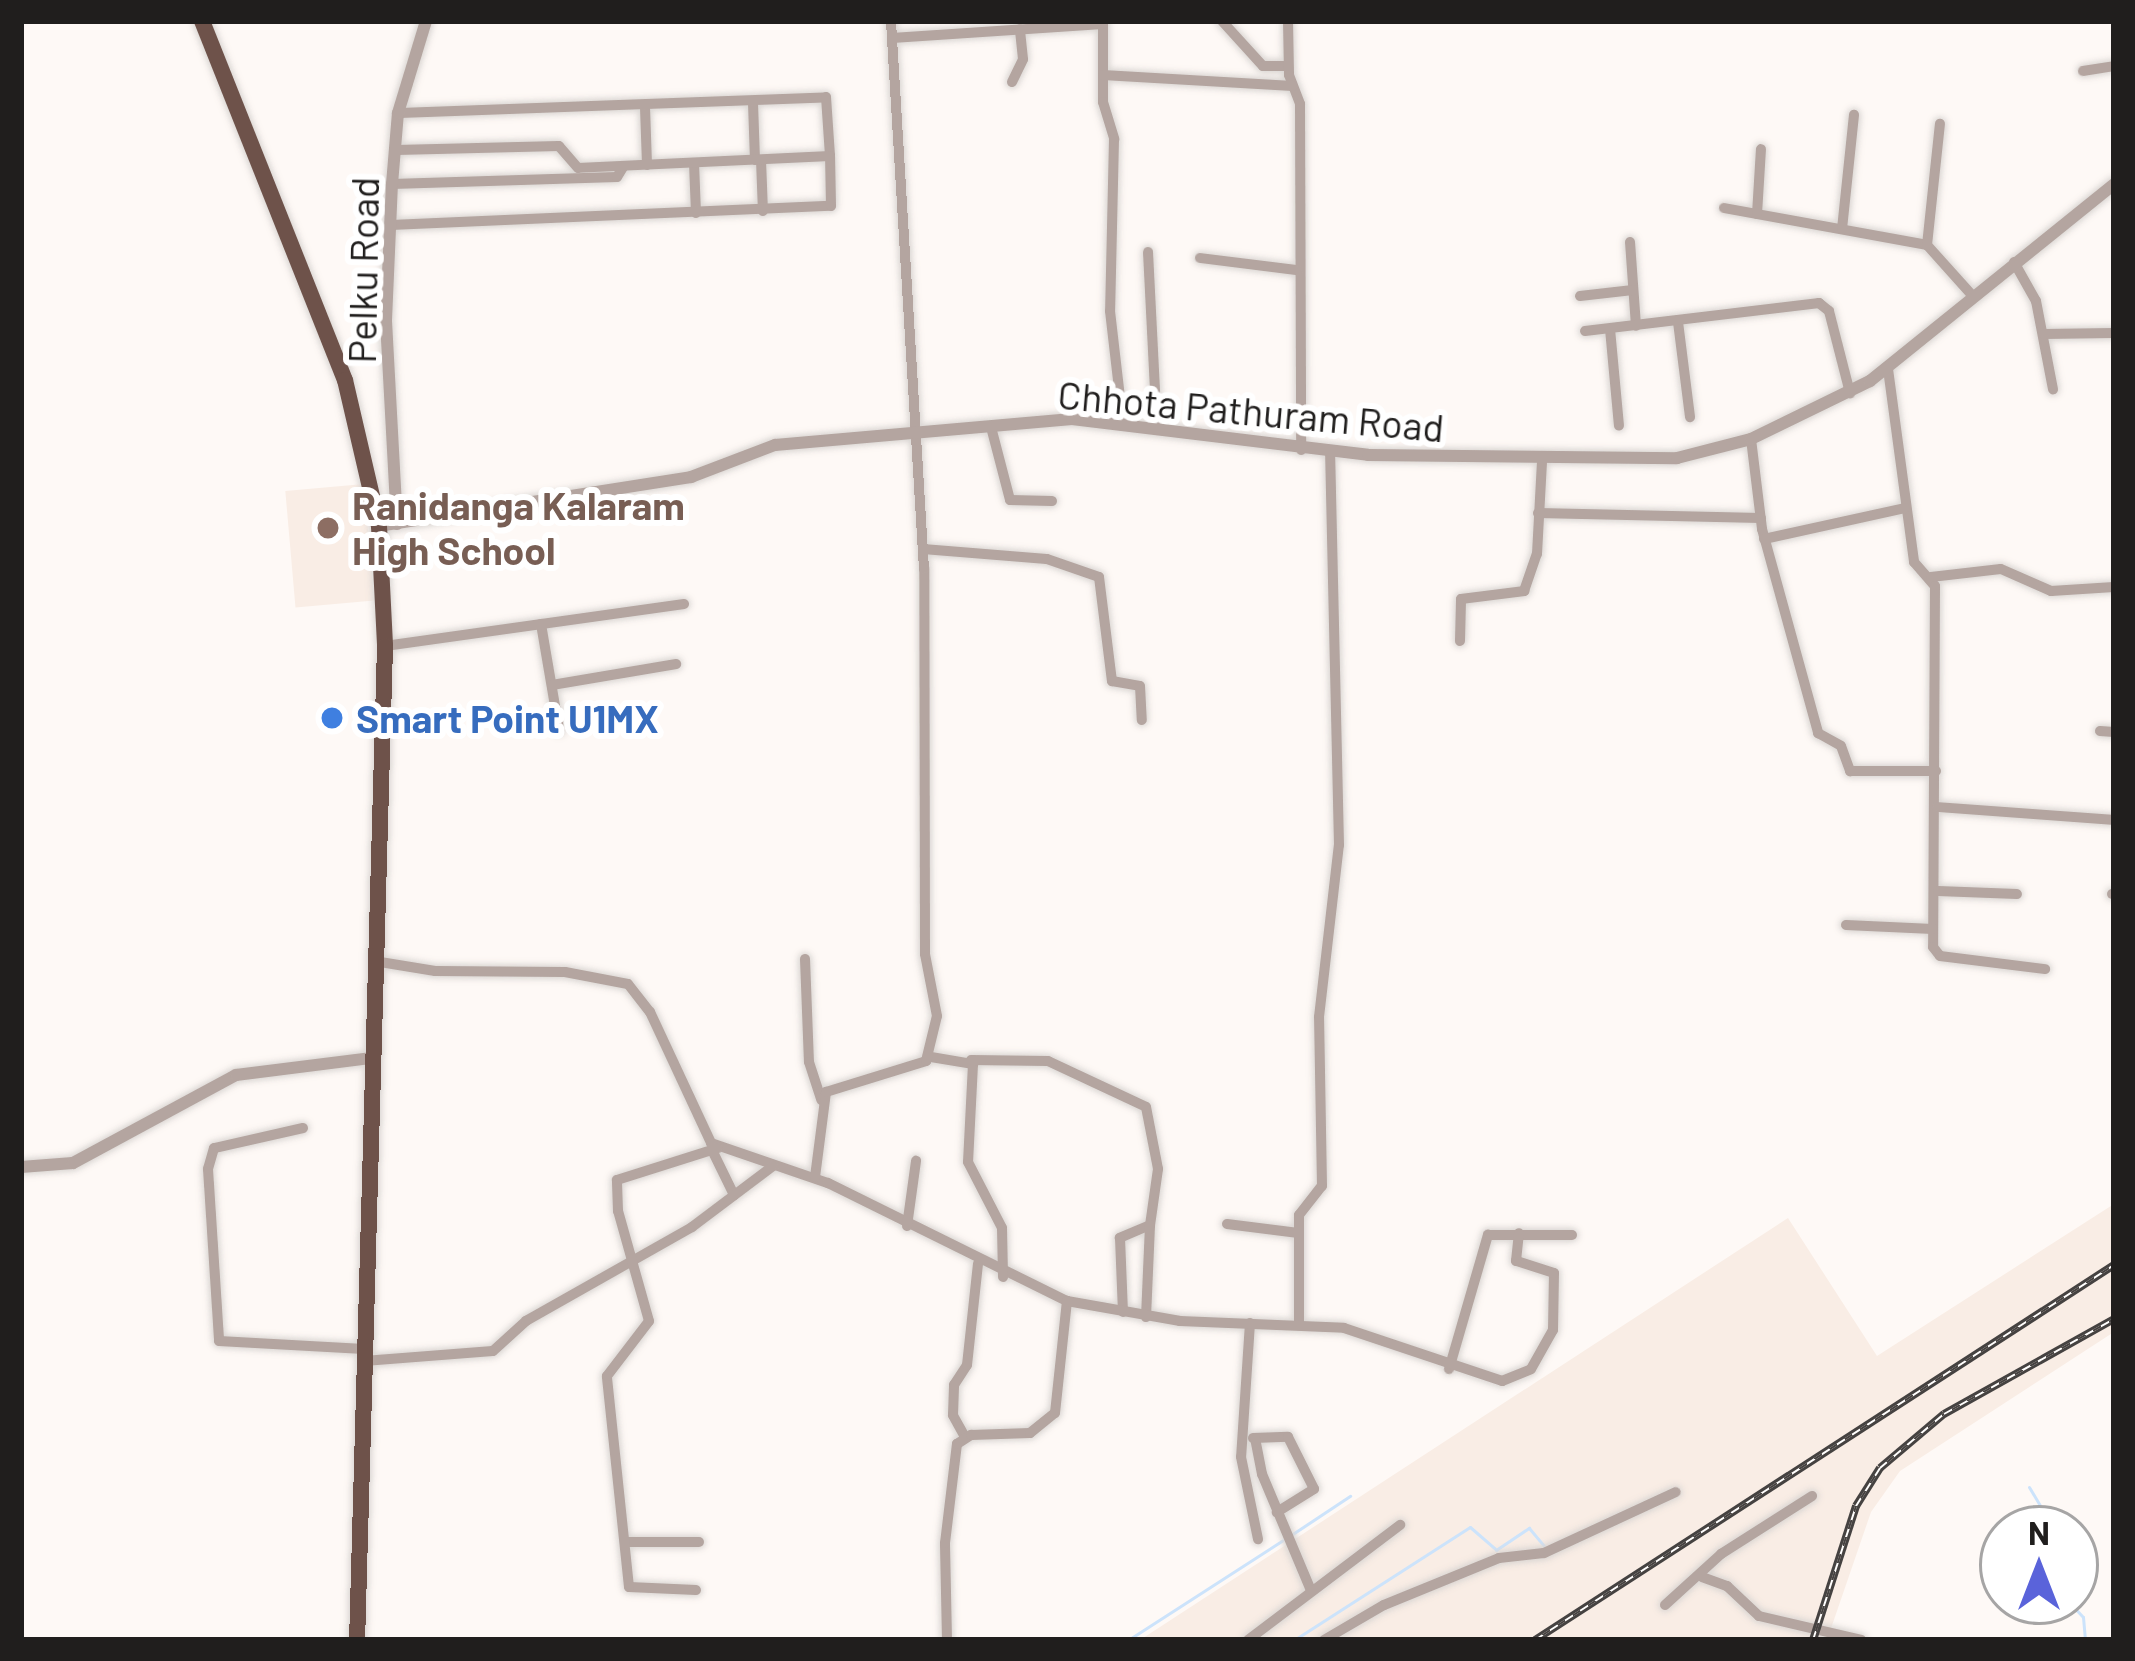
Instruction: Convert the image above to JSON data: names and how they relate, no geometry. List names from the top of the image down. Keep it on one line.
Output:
{"streets":{"street":["Pelku Road","Chhota Pathuram Road"]},"crossings":[["Pelku Road","Chhota Pathuram Road"]],"places":["Ranidanga Kalaram High School","Smart Point U1MX"],"north":"top"}
